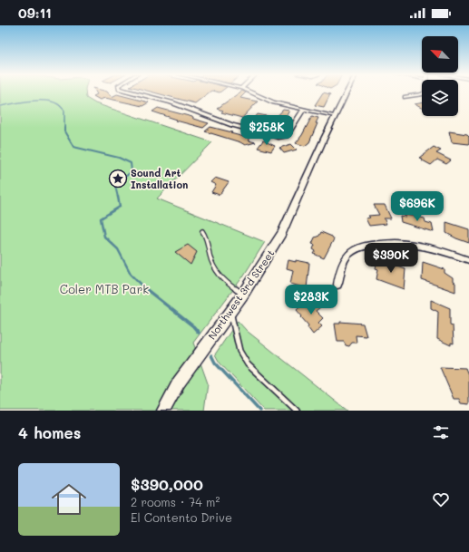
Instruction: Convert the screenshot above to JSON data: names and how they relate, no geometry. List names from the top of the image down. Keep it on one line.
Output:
{"streets":{"street":["Northwest 3rd Street"]},"parks":["Coler MTB Park"],"places":{"place":["Sound Art Installation"]},"north":"top left","page":{"status":"09:11","price":["$258K","$696K","$390K","$283K"],"heading":"4 homes","list":[{"name":"$390,000","note":"2 rooms · 74 m² · El Contento Drive"}]}}
